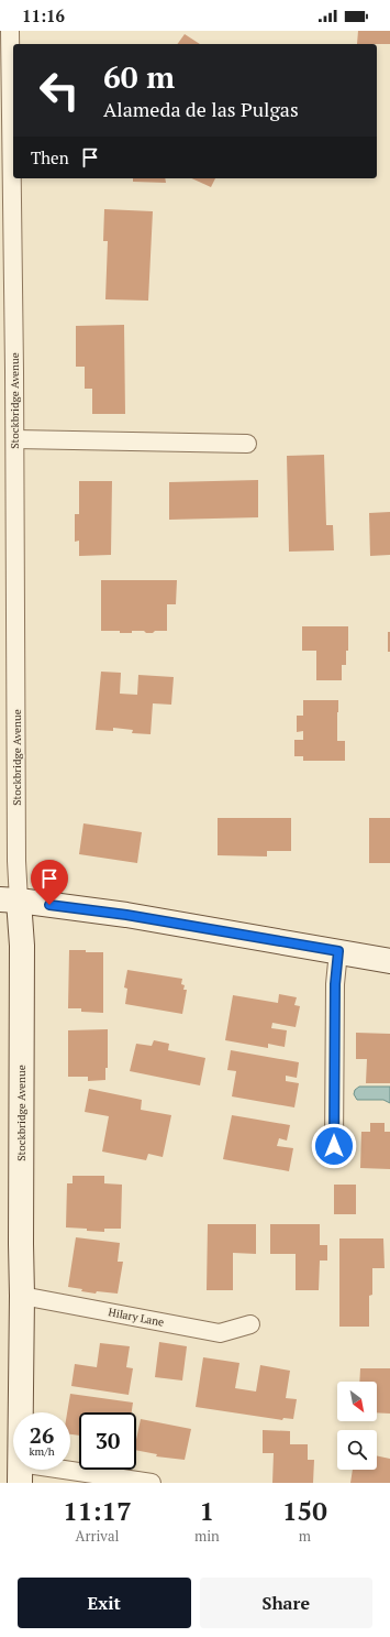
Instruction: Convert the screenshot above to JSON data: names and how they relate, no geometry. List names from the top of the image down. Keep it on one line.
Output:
{"streets":{"street":["Stockbridge Avenue","Hilary Lane"]},"crossings":[["Stockbridge Avenue","Hilary Lane"]],"north":"bottom right","page":{"status":"11:16","turn":["60 m","Alameda de las Pulgas"],"then":"Then","speed":"26 km/h","limit":"30","eta":["11:17","Arrival","1","min","150","m"],"buttons":["Exit","Share"]}}
